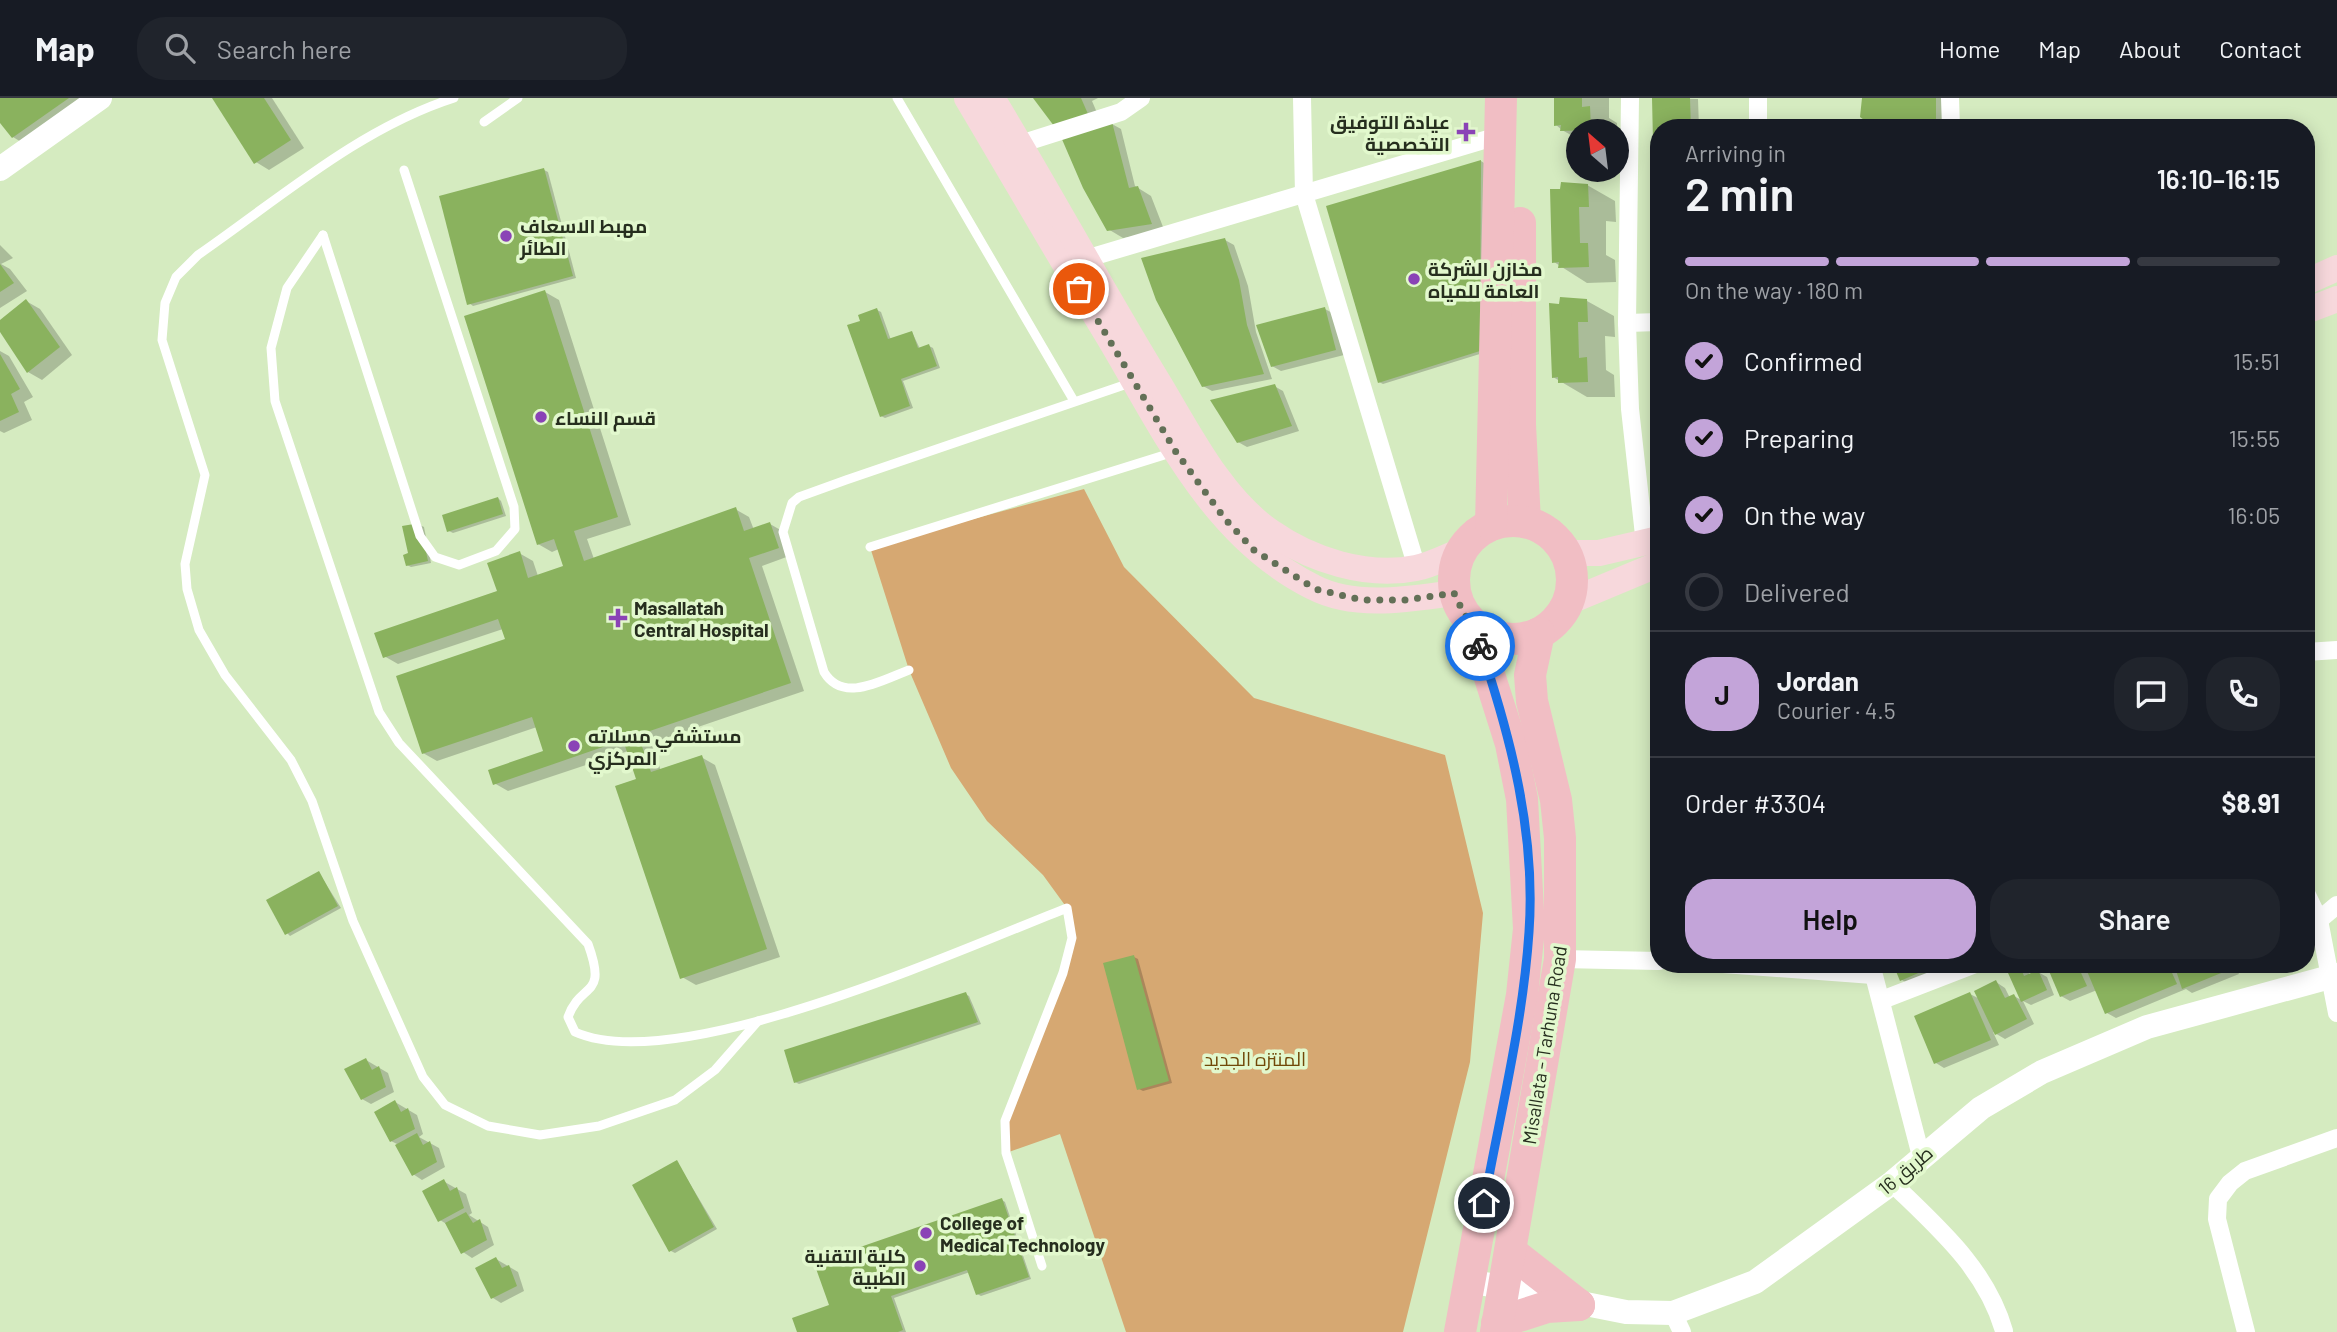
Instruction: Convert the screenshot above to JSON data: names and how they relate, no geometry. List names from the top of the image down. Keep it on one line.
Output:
{"streets":{"highway":["Misallata - Tarhuna Road"],"street":["طريق 16"]},"crossings":[["Misallata - Tarhuna Road","طريق 16"]],"parks":["المنتزه الجديد"],"places":{"health":["عيادة التوفيق التخصصية","Masallatah Central Hospital"],"other":["مهبط الاسعاف الطائر","مخازن الشركة العامة للمياه","قسم النساء","مستشفي مسلاته المركزي","College of Medical Technology","كلية التقنية الطبية"]},"north":"top left","page":{"header":"Map","search":"Search here","nav":["Home","Map","About","Contact"],"heading":["2 min","Arriving in","16:10–16:15"],"panel":["Jordan","Courier · 4.5","Order #3304","$8.91"],"bar":"On the way · 180 m","list":[["Confirmed","15:51"],["Preparing","15:55"],["On the way","16:05"],"Delivered"],"round":"J","buttons":["Help","Share"]}}
